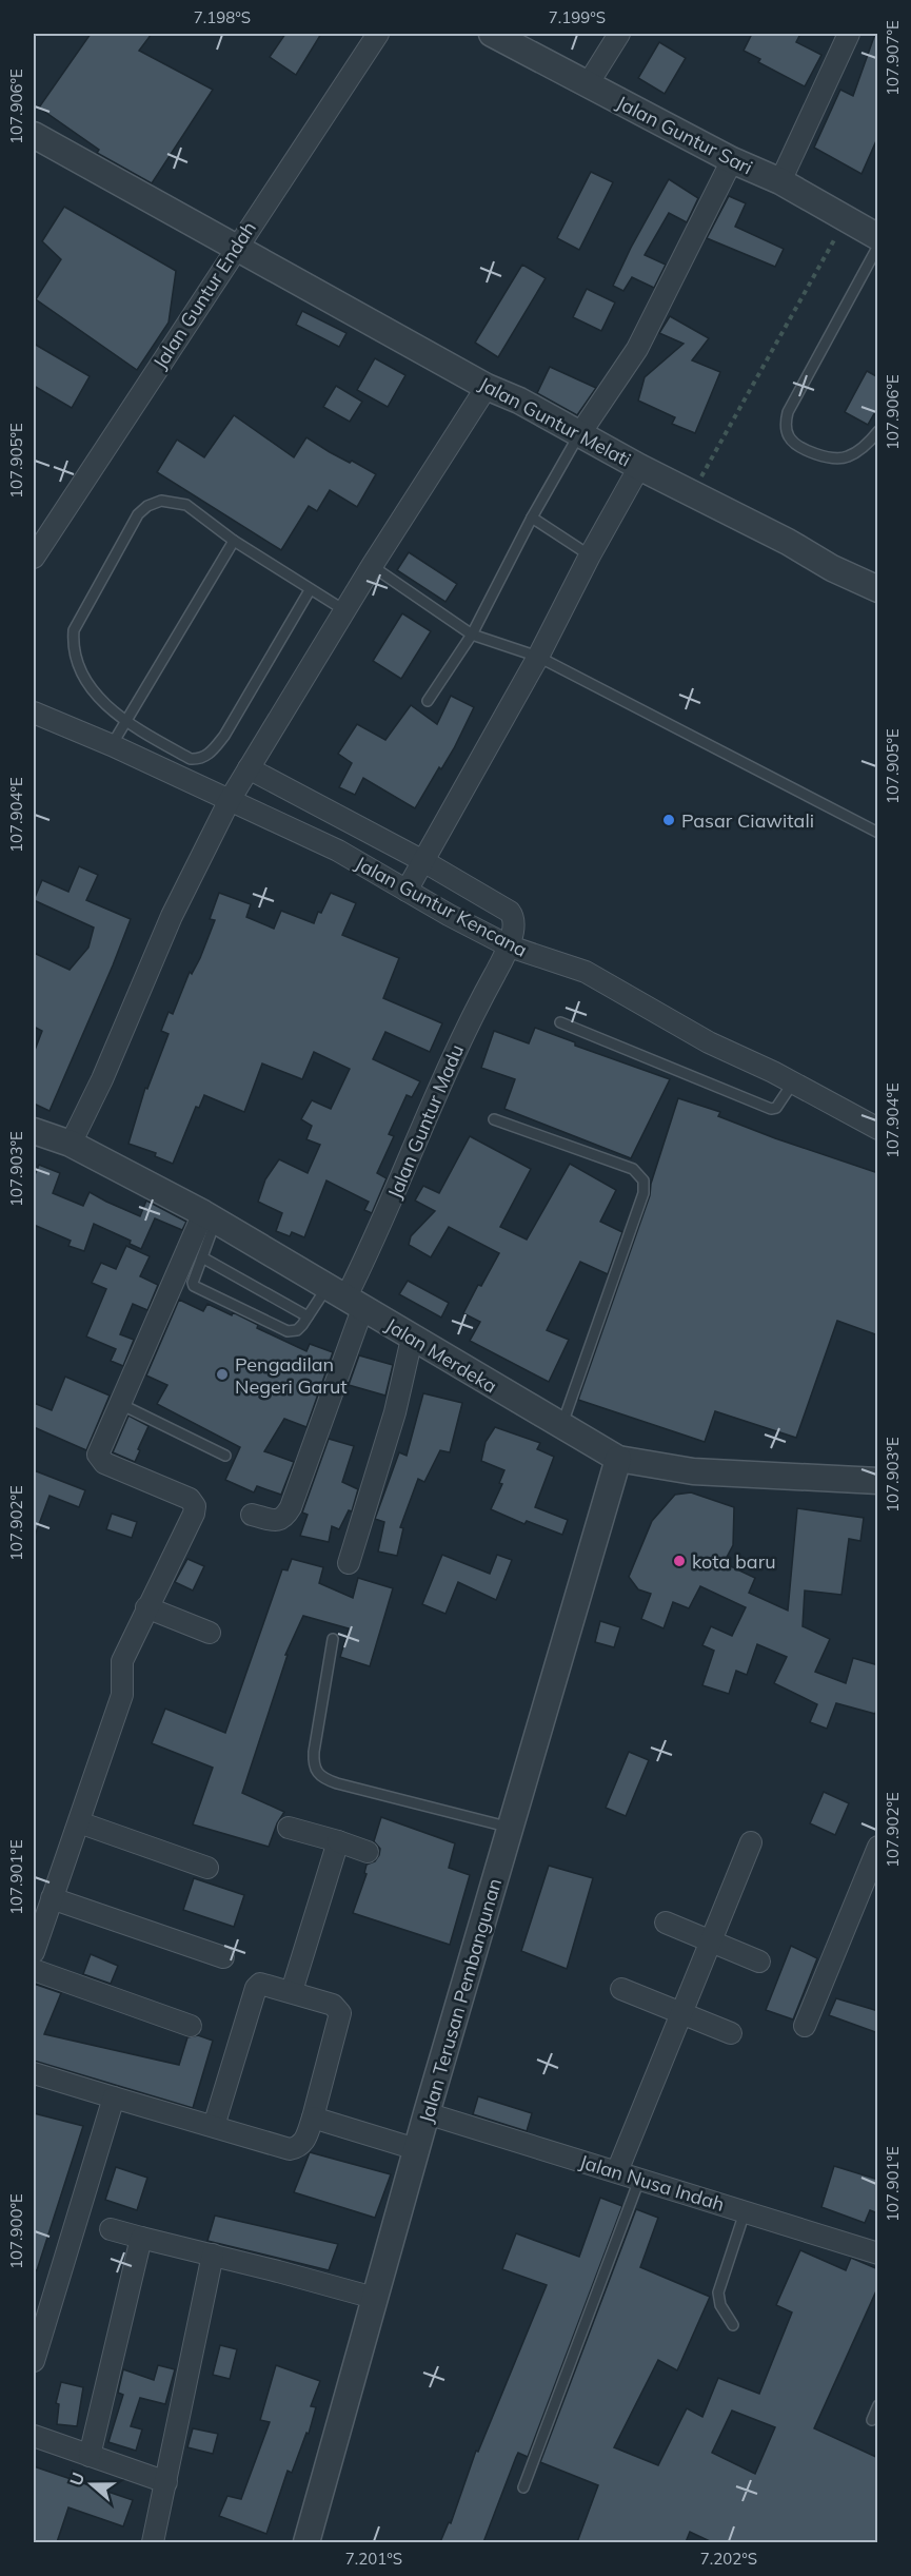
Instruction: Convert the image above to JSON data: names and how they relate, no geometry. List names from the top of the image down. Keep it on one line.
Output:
{"streets":{"street":["Jalan Guntur Sari","Jalan Guntur Endah","Jalan Guntur Melati","Jalan Guntur Kencana","Jalan Guntur Madu","Jalan Merdeka","Jalan Terusan Pembangunan","Jalan Nusa Indah"]},"crossings":[["Jalan Guntur Endah","Jalan Guntur Melati"],["Jalan Guntur Kencana","Jalan Guntur Madu"],["Jalan Guntur Madu","Jalan Merdeka"],["Jalan Merdeka","Jalan Terusan Pembangunan"],["Jalan Terusan Pembangunan","Jalan Nusa Indah"]],"places":["Pasar Ciawitali","Pengadilan Negeri Garut","kota baru"],"north":"left","coordinates":["7.198°S","7.199°S","107.907°E","107.906°E","107.905°E","107.904°E","107.903°E","107.902°E","107.901°E","107.900°E","7.201°S","7.202°S"]}
